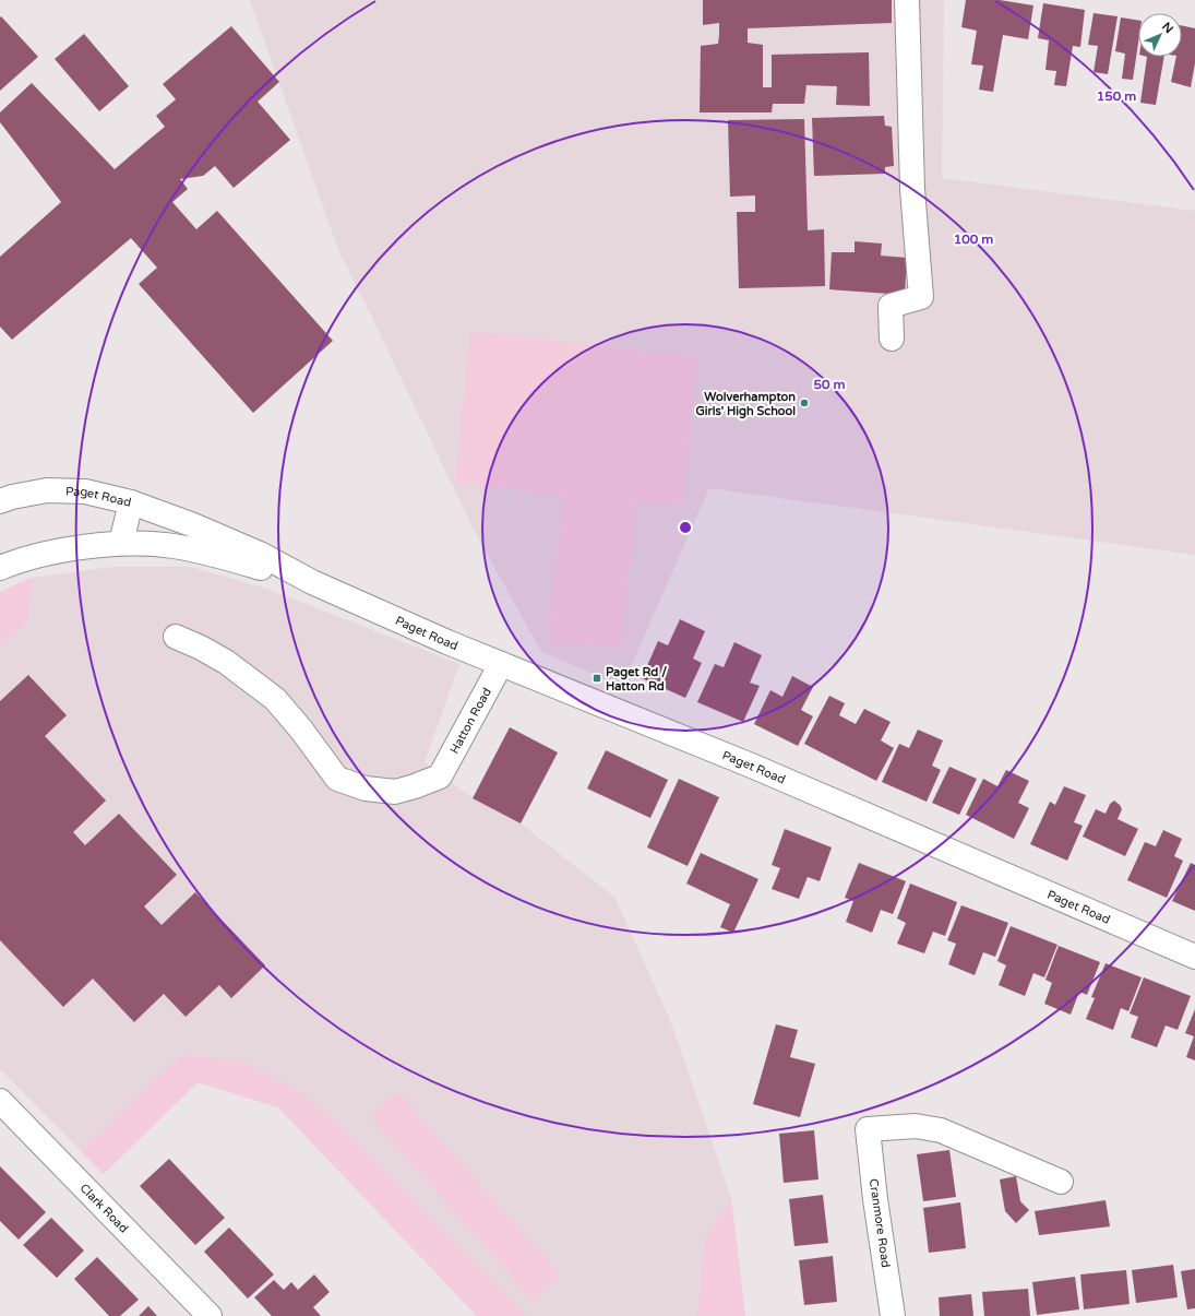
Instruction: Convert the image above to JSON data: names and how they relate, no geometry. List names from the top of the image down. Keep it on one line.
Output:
{"streets":{"street":["Paget Road","Hatton Road","Clark Road","Cranmore Road"]},"crossings":[["Paget Road","Hatton Road"]],"places":{"other":["Wolverhampton Girls' High School"],"transit":["Paget Rd / Hatton Rd"]},"north":"top right","rings":["150 m","100 m","50 m"]}
